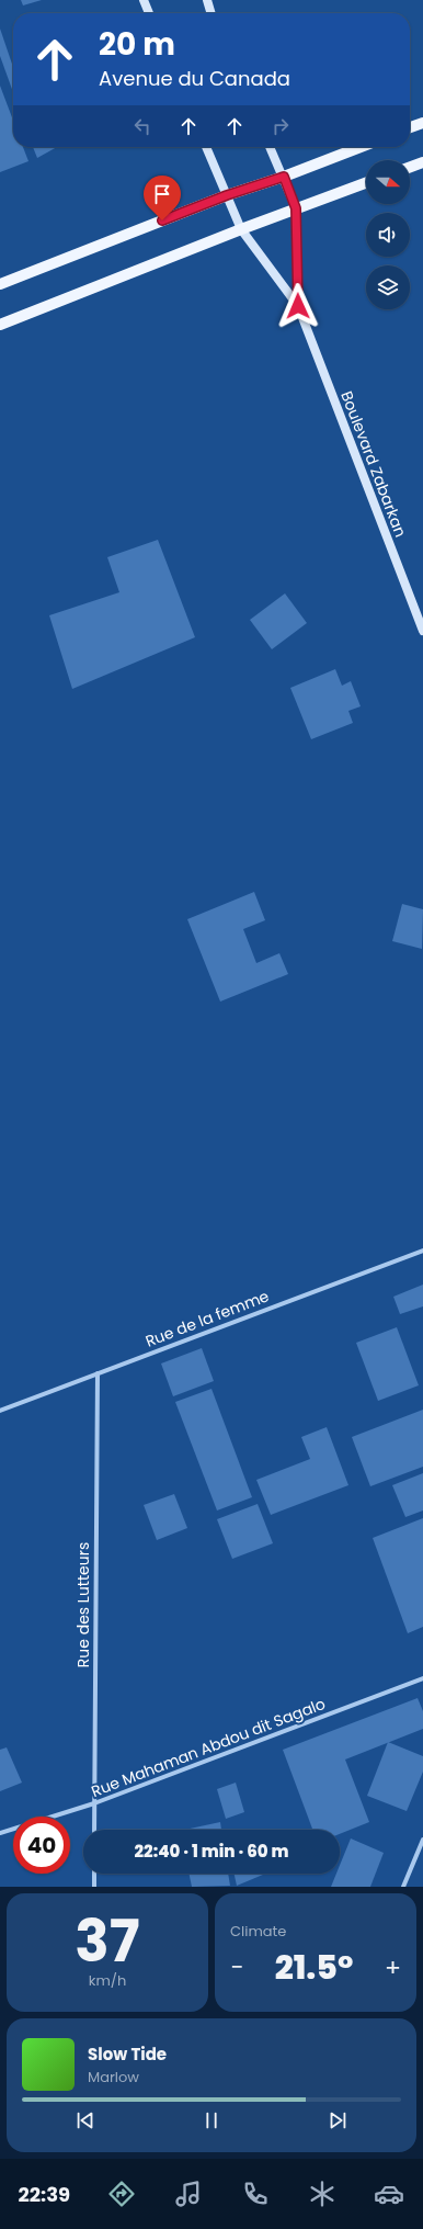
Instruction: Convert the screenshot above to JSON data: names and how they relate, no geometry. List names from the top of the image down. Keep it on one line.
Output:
{"streets":{"street":["Boulevard Zabarkan","Rue de la femme","Rue des Lutteurs","Rue Mahaman Abdou dit Sagalo"]},"crossings":[["Rue de la femme","Rue des Lutteurs"],["Rue des Lutteurs","Rue Mahaman Abdou dit Sagalo"]],"north":"right","page":{"turn":["20 m","Avenue du Canada"],"limit":"40","trip":"22:40 · 1 min · 60 m","tile":[["37","km/h"],"Climate"],"heat":["−","21.5°","+"],"song":["Slow Tide","Marlow"],"tabs":"22:39"}}
